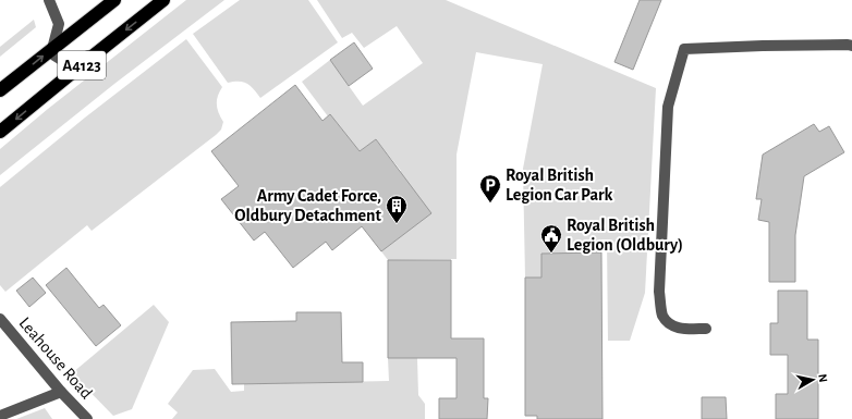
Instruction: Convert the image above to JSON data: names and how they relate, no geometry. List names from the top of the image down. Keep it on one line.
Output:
{"streets":{"highway":["A4123"],"street":["Leahouse Road"]},"places":{"parking":["Royal British Legion Car Park"],"building":["Army Cadet Force, Oldbury Detachment"],"public building":["Royal British Legion (Oldbury)"]},"north":"right"}
